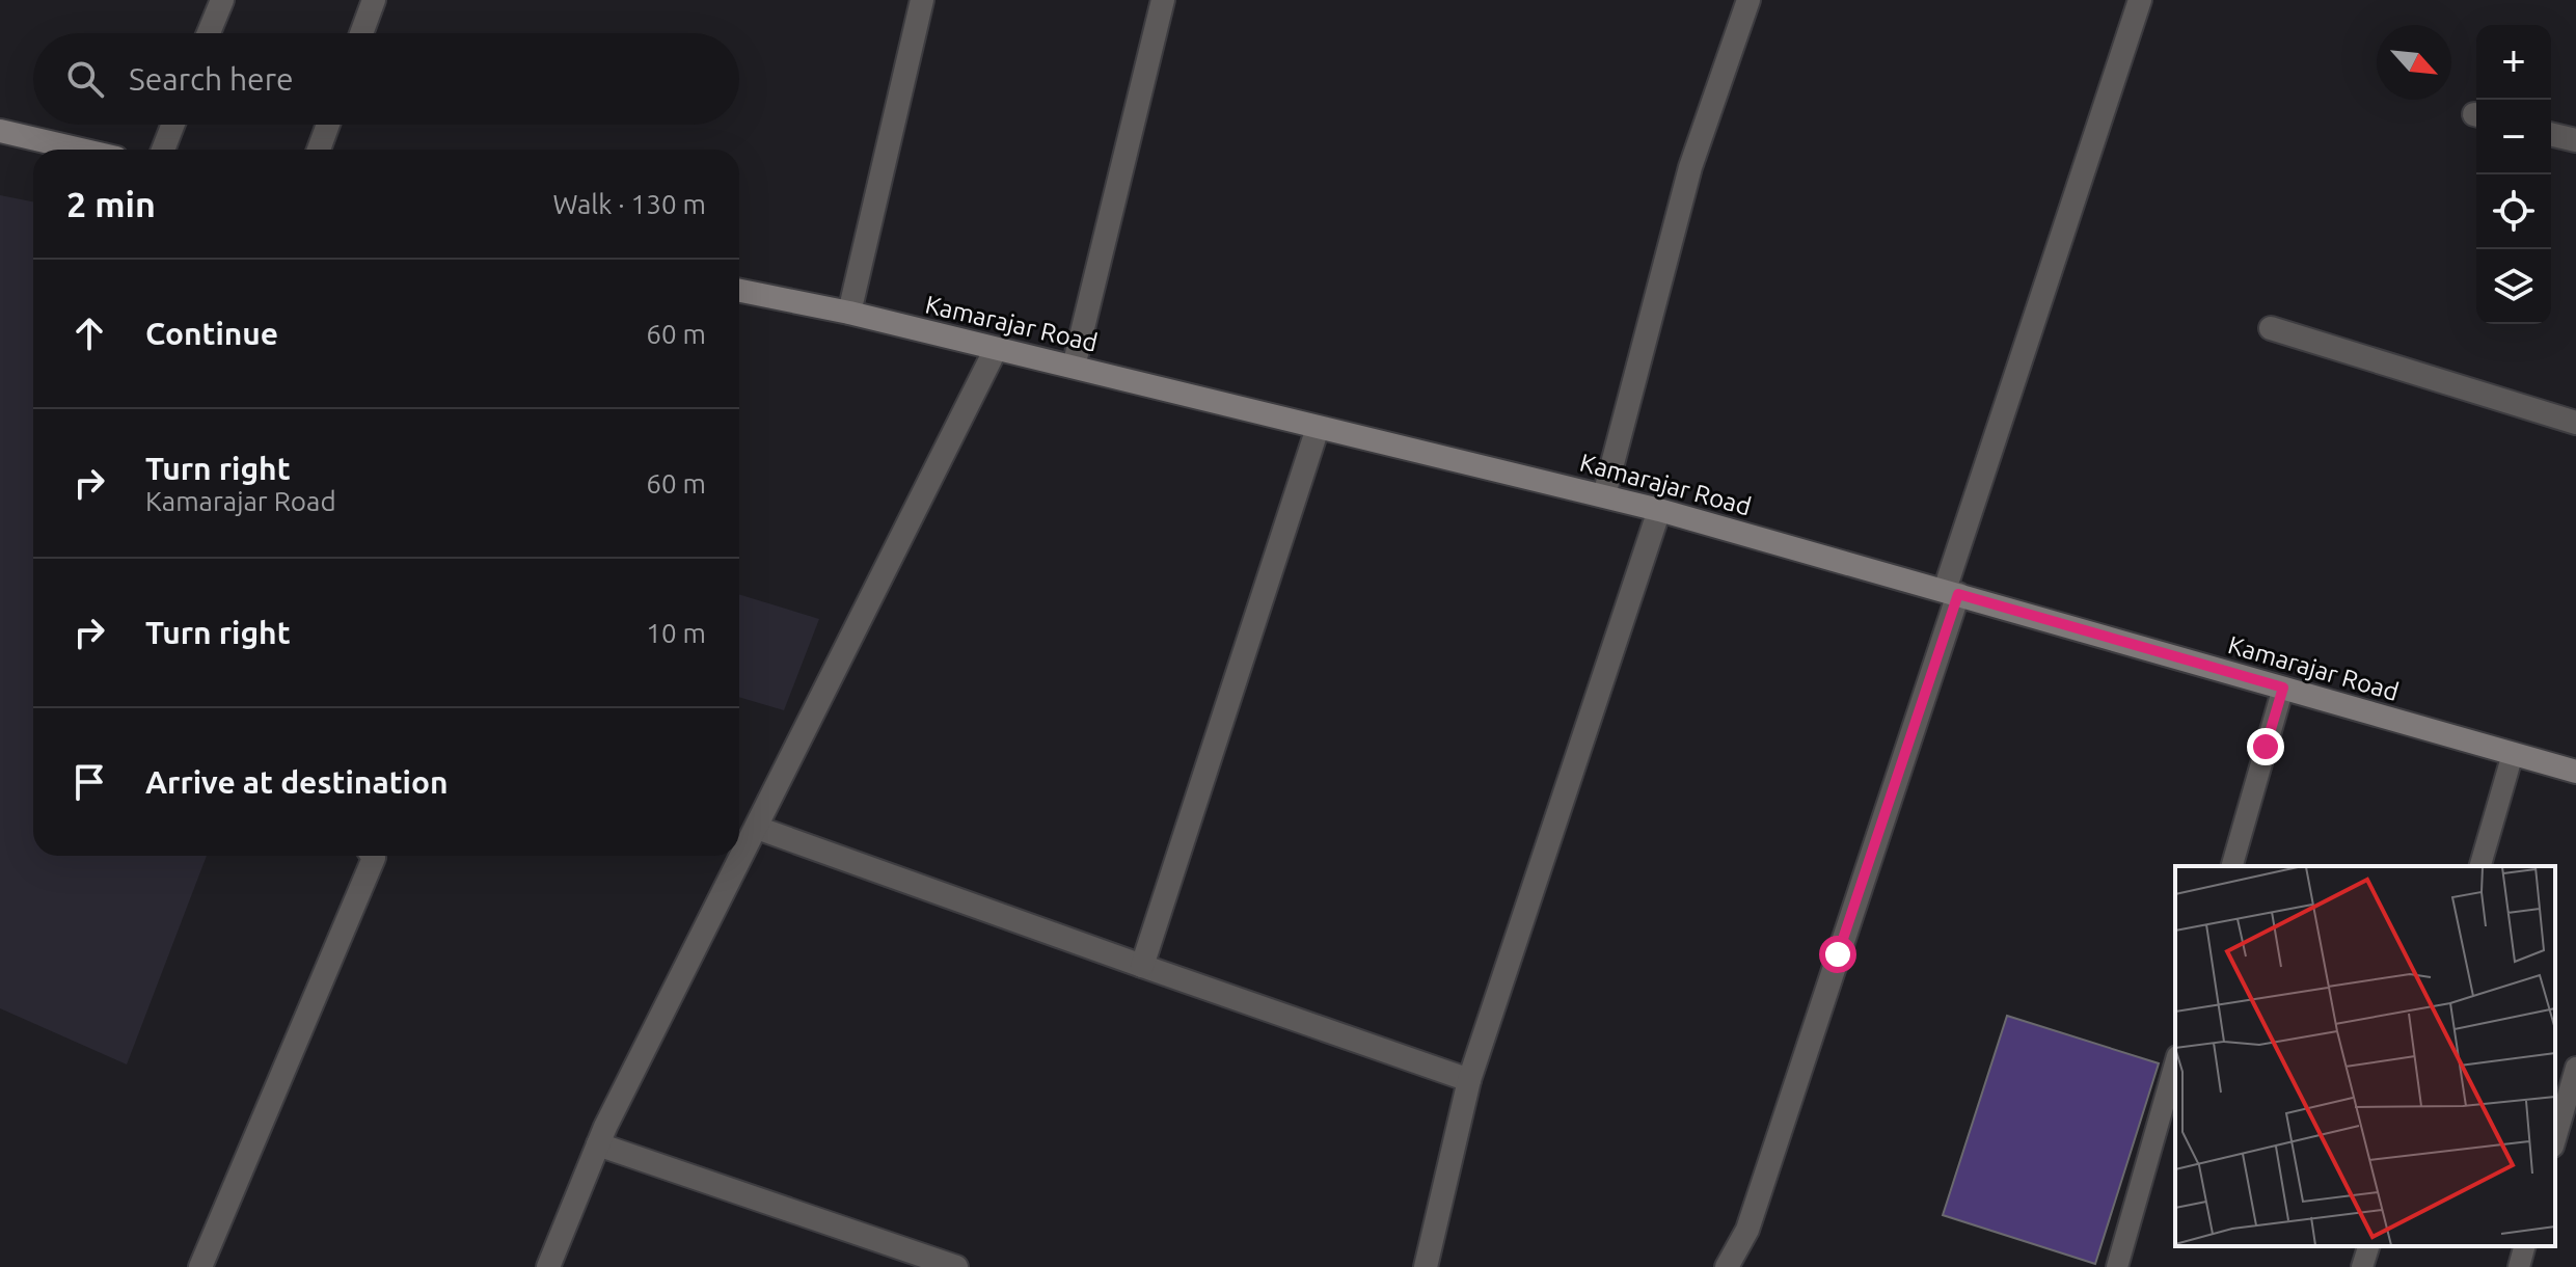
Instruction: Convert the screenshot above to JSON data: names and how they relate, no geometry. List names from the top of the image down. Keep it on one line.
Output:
{"streets":{"main road":["Kamarajar Road"]},"north":"bottom right","page":{"map_buttons":["+","−"],"search":"Search here","heading":["2 min","Walk · 130 m"],"list":[["Continue","60 m"],["Turn right","Kamarajar Road","60 m"],["Turn right","10 m"],"Arrive at destination"]}}
